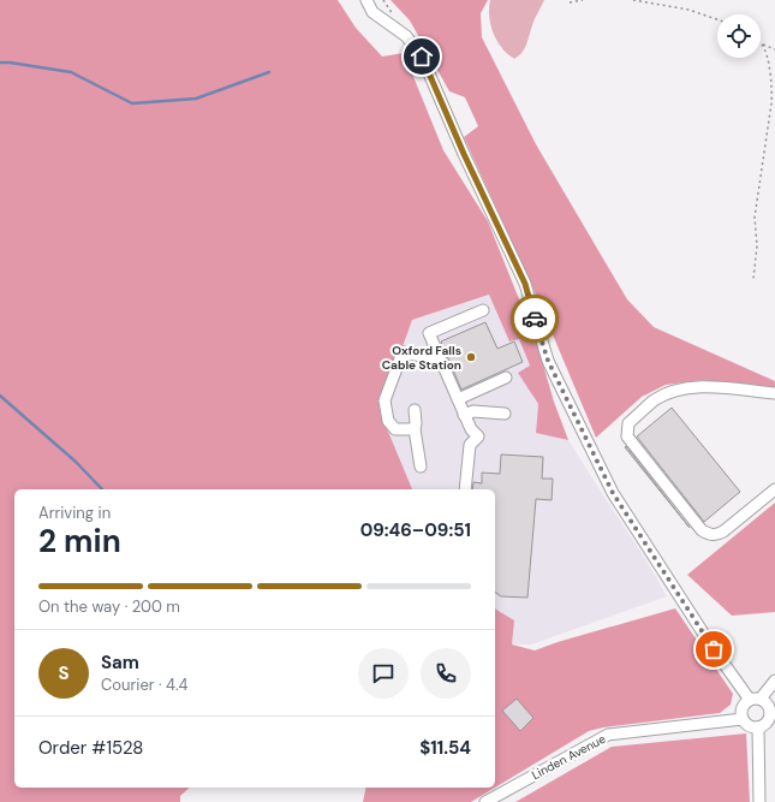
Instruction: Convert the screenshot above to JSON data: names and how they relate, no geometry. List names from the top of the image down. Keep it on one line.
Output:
{"streets":{"street":["Linden Avenue"]},"places":["Oxford Falls Cable Station"],"page":{"heading":["2 min","Arriving in","09:46–09:51"],"panel":["Sam","Courier · 4.4","Order #1528","$11.54"],"bar":"On the way · 200 m","round":"S"}}
